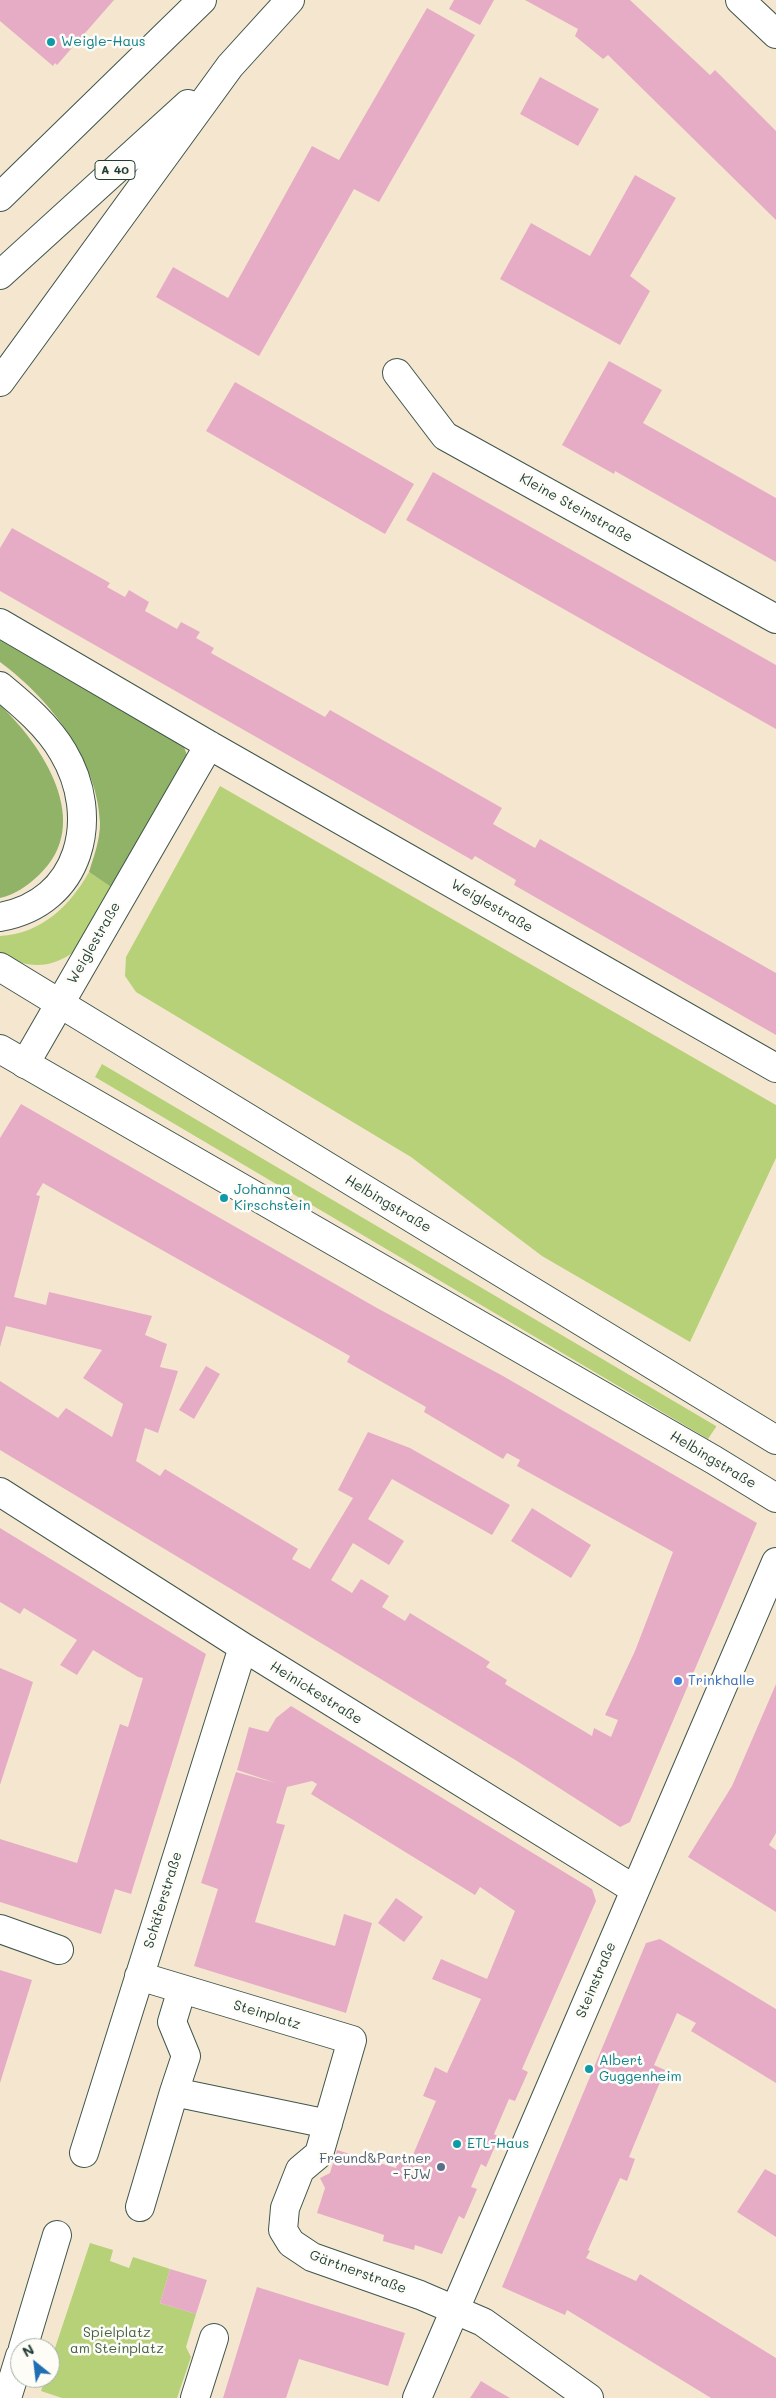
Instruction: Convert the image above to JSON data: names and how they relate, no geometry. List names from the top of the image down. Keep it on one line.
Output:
{"streets":{"main road":["A 40","Kleine Steinstraße","Weiglestraße","Helbingstraße","Heinickestraße","Schäferstraße","Steinstraße","Steinplatz","Gärtnerstraße"]},"crossings":[["Weiglestraße","Helbingstraße"],["Heinickestraße","Schäferstraße"],["Heinickestraße","Steinstraße"],["Schäferstraße","Steinplatz"],["Steinstraße","Gärtnerstraße"],["Steinplatz","Gärtnerstraße"]],"parks":["Spielplatz am Steinplatz"],"places":["Weigle-Haus","Johanna Kirschstein","Trinkhalle","Albert Guggenheim","ETL-Haus","Freund&Partner - FJW"],"north":"top left"}
